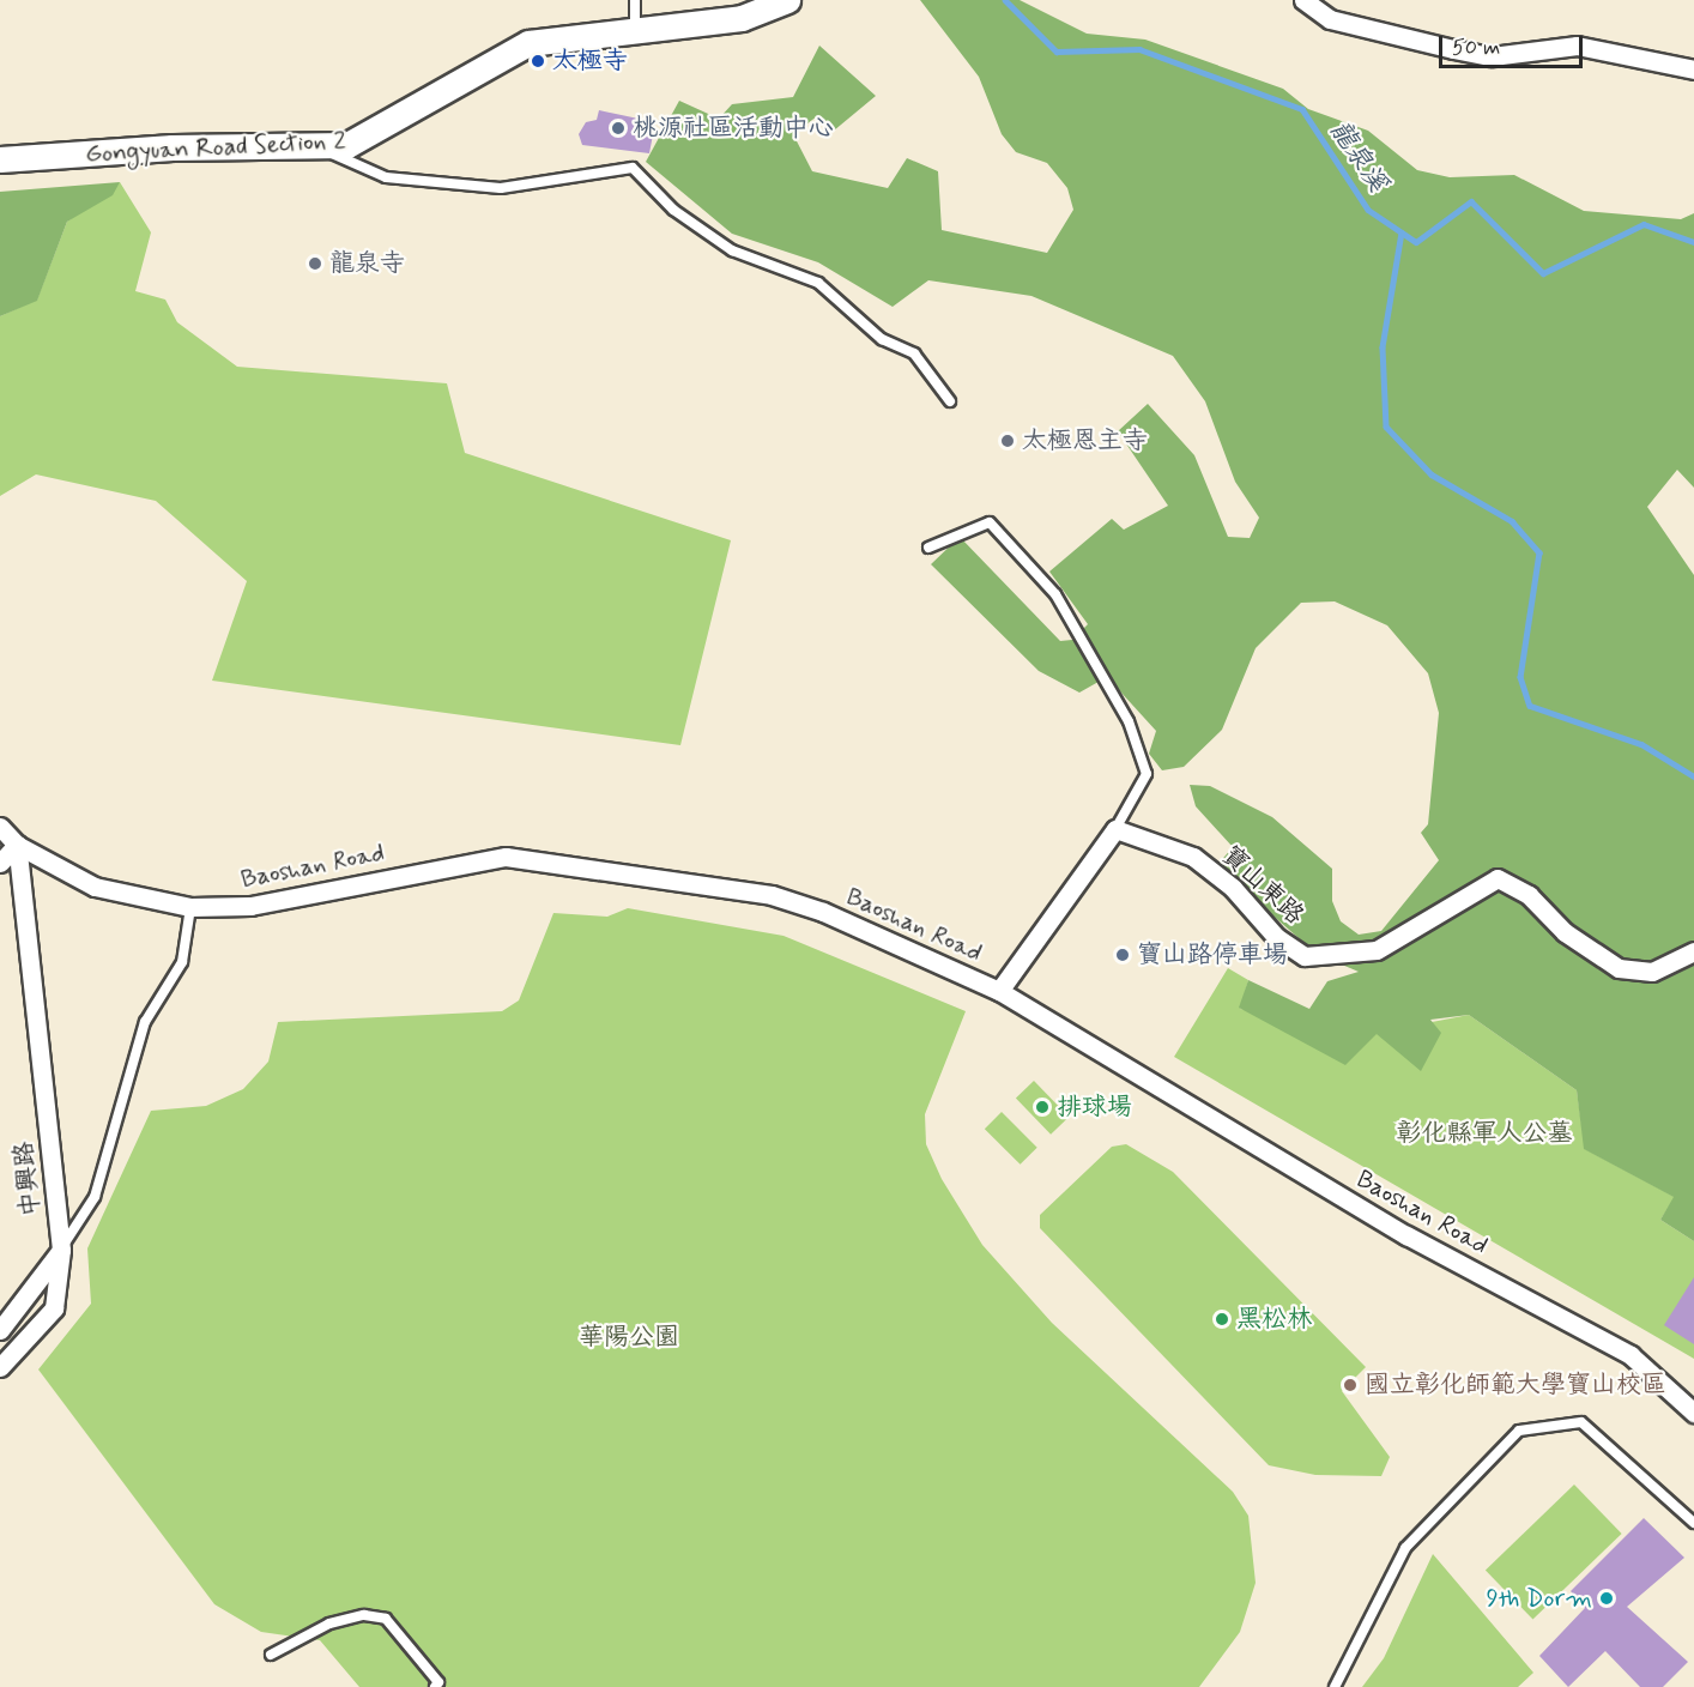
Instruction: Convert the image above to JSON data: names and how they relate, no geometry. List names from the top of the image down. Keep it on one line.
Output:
{"streets":{"main road":["Gongyuan Road Section 2"],"street":["Baoshan Road","寶山東路","中興路"]},"crossings":[["Baoshan Road","中興路"]],"water":["龍泉溪"],"parks":["彰化縣軍人公墓","華陽公園"],"places":["太極寺","桃源社區活動中心","龍泉寺","太極恩主寺","寶山路停車場","排球場","黑松林","國立彰化師範大學寶山校區","9th Dorm"],"scale_bar":"50 m"}
